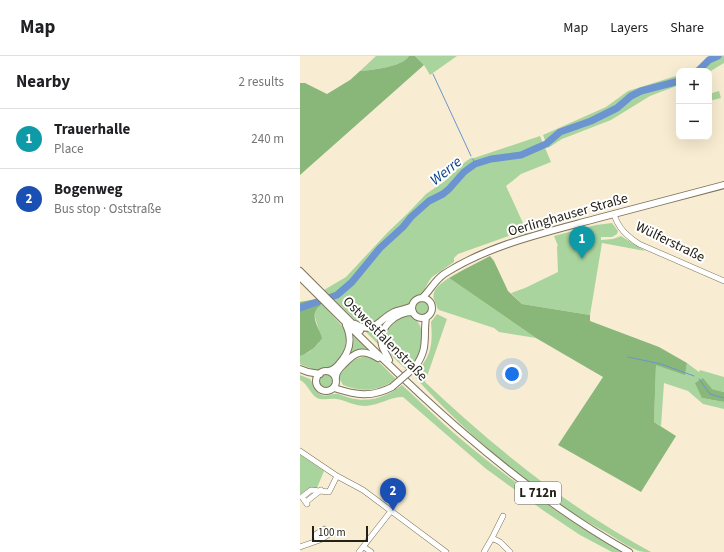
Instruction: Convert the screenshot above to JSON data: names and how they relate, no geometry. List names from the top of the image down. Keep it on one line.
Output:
{"streets":{"main road":["Oerlinghauser Straße","Ostwestfalenstraße","L 712n"],"street":["Wülferstraße"]},"crossings":[["Oerlinghauser Straße","Wülferstraße"],["Oerlinghauser Straße","L 712n"],["Ostwestfalenstraße","L 712n"]],"water":["Werre"],"scale_bar":"100 m","page":{"header":"Map","nav":["Map","Layers","Share"],"heading":["Nearby","2 results"],"map_buttons":["+","−"],"list":[{"mark":"1","name":"Trauerhalle","note":"Place","value":"240 m"},{"mark":"2","name":"Bogenweg","note":"Bus stop · Oststraße","value":"320 m"}],"pins":["1","2"],"scale":"100 m"}}
